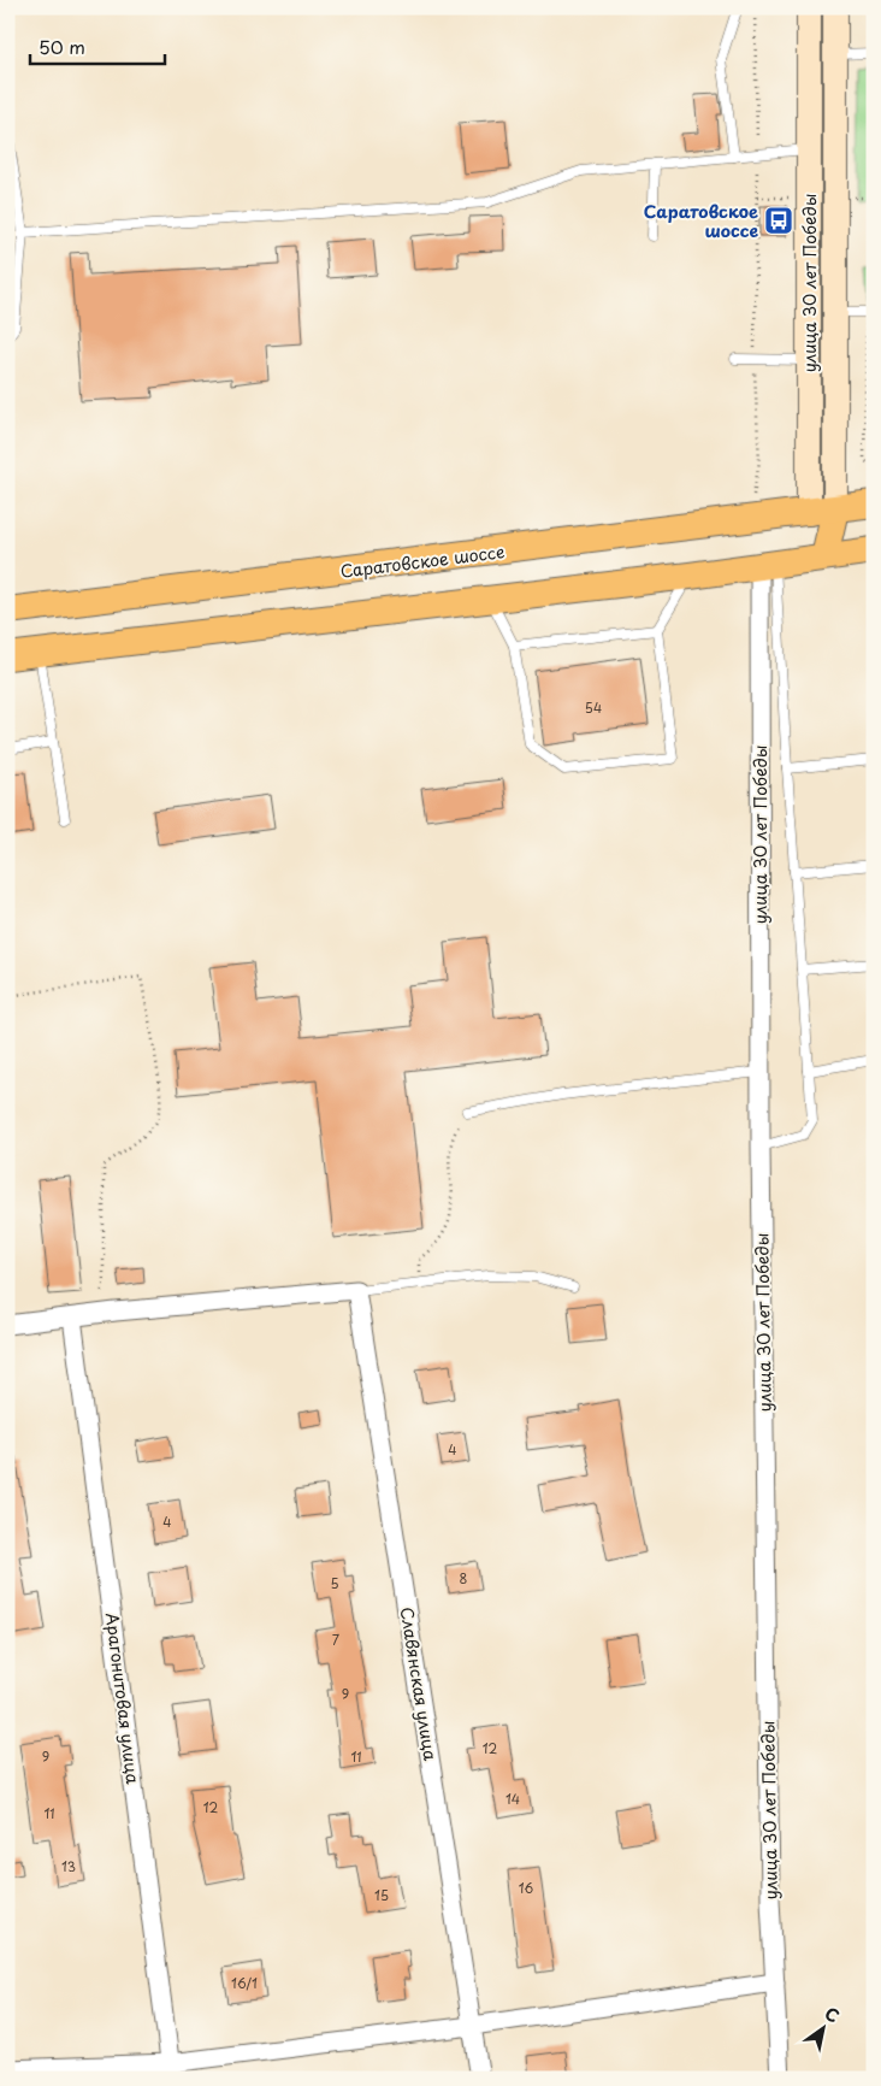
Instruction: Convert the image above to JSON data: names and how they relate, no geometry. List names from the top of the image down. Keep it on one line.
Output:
{"streets":{"main road":["улица 30 лет Победы","Саратовское шоссе"],"street":["Славянская улица","Арагонитовая улица"]},"crossings":[["улица 30 лет Победы","Саратовское шоссе"]],"places":{"bus stop":["Саратовское шоссе"]},"house_numbers":["54","4","4","8","5","7","9","12","9","11","14","12","11","13","16","15","16/1"],"scale_bar":"50 m","north":"top right"}
